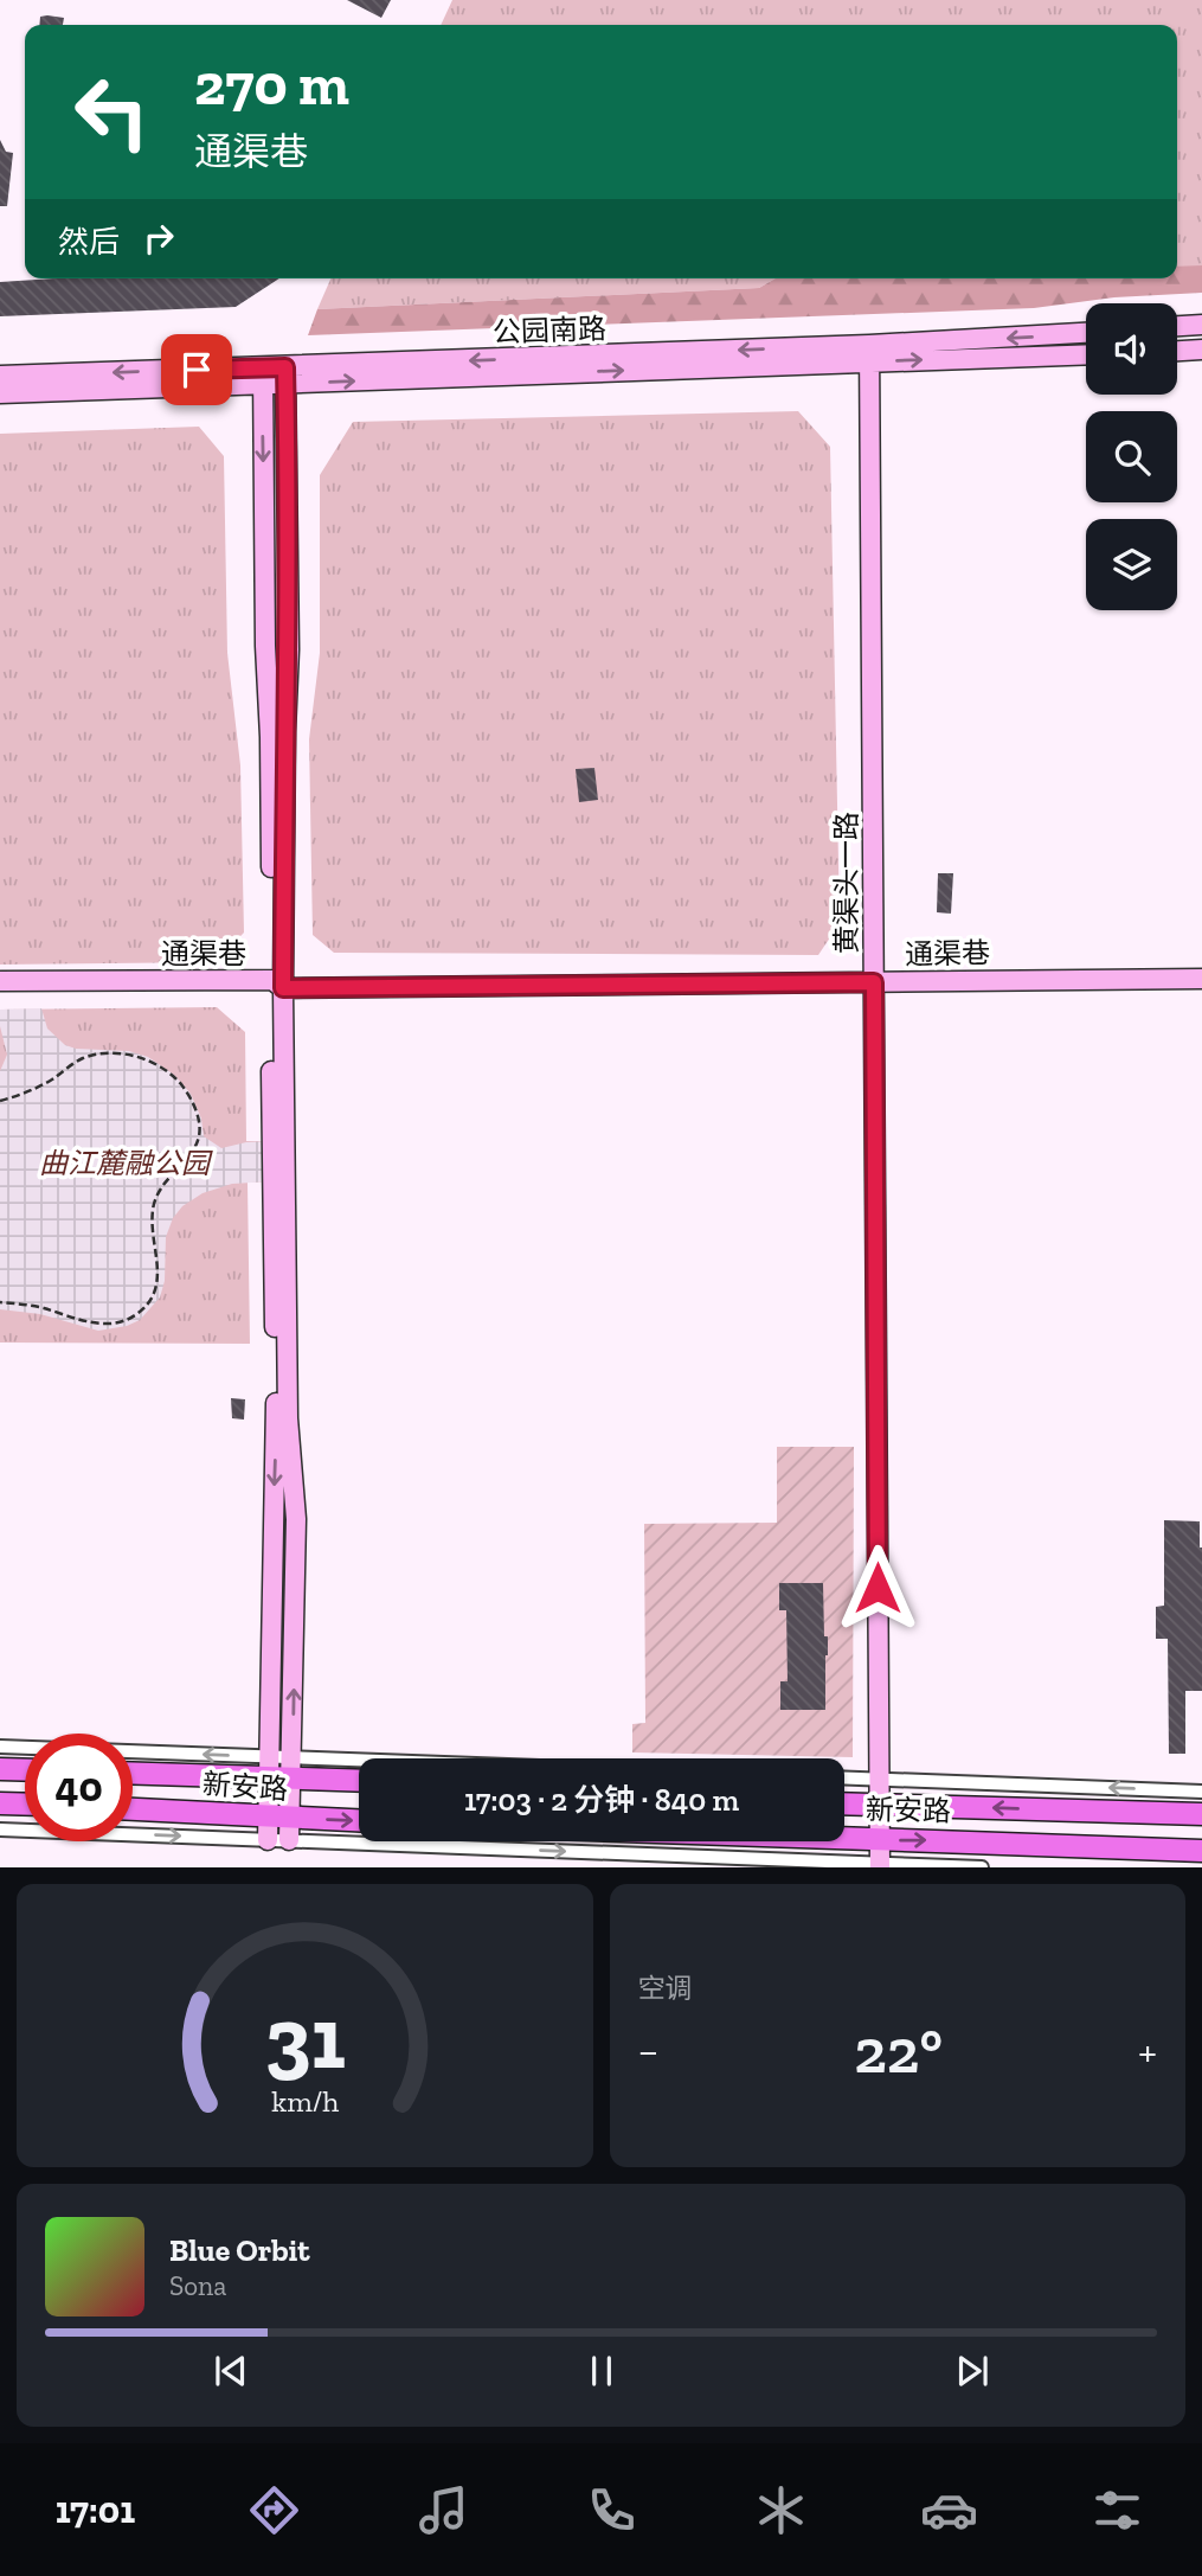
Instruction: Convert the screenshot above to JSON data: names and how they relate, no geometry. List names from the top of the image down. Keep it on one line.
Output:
{"streets":{"main road":["新安路"],"street":["公园南路","黄渠头一路","通渠巷"]},"crossings":[["公园南路","黄渠头一路"],["黄渠头一路","通渠巷"],["黄渠头一路","新安路"]],"parks":["曲江麓融公园"],"page":{"turn":["270 m","通渠巷"],"then":"然后","limit":"40","trip":"17:03 · 2 分钟 · 840 m","tile":"空调","heat":["−","22°","+"],"song":["Blue Orbit","Sona"],"tabs":"17:01","gauge":["31","km/h"]}}
